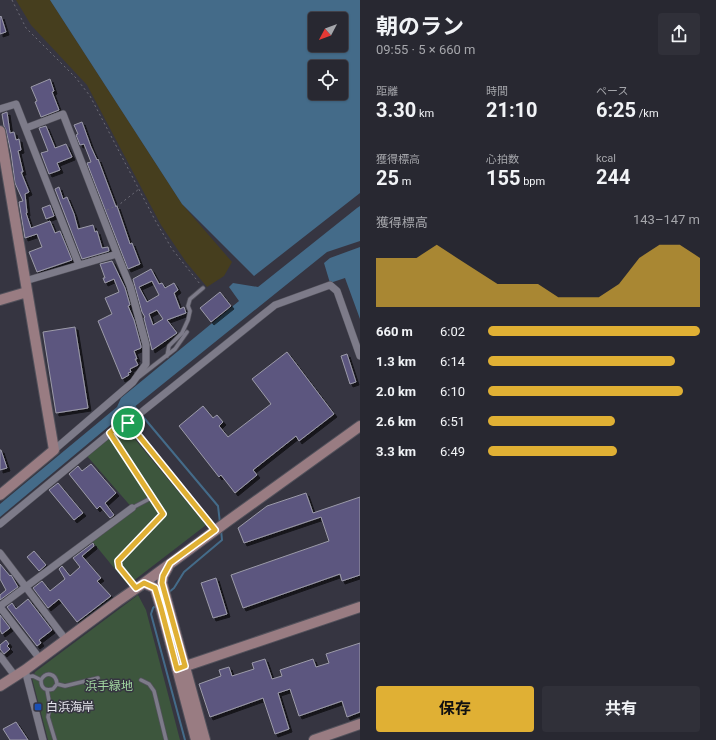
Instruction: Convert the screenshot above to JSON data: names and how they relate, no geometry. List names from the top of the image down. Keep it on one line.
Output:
{"parks":["浜手緑地"],"places":{"transit":["白浜海岸"]},"north":"bottom left","page":{"heading":["朝のラン","09:55 · 5 × 660 m"],"stats":[["距離","3.30 km"],["時間","21:10"],["ペース","6:25 /km"],["獲得標高","25 m"],["心拍数","155 bpm"],["kcal","244"]],"chart":["獲得標高","143–147 m"],"list":[{"name":"660 m","note":"6:02"},{"name":"1.3 km","note":"6:14"},{"name":"2.0 km","note":"6:10"},{"name":"2.6 km","note":"6:51"},{"name":"3.3 km","note":"6:49"}],"buttons":["保存","共有"]}}
